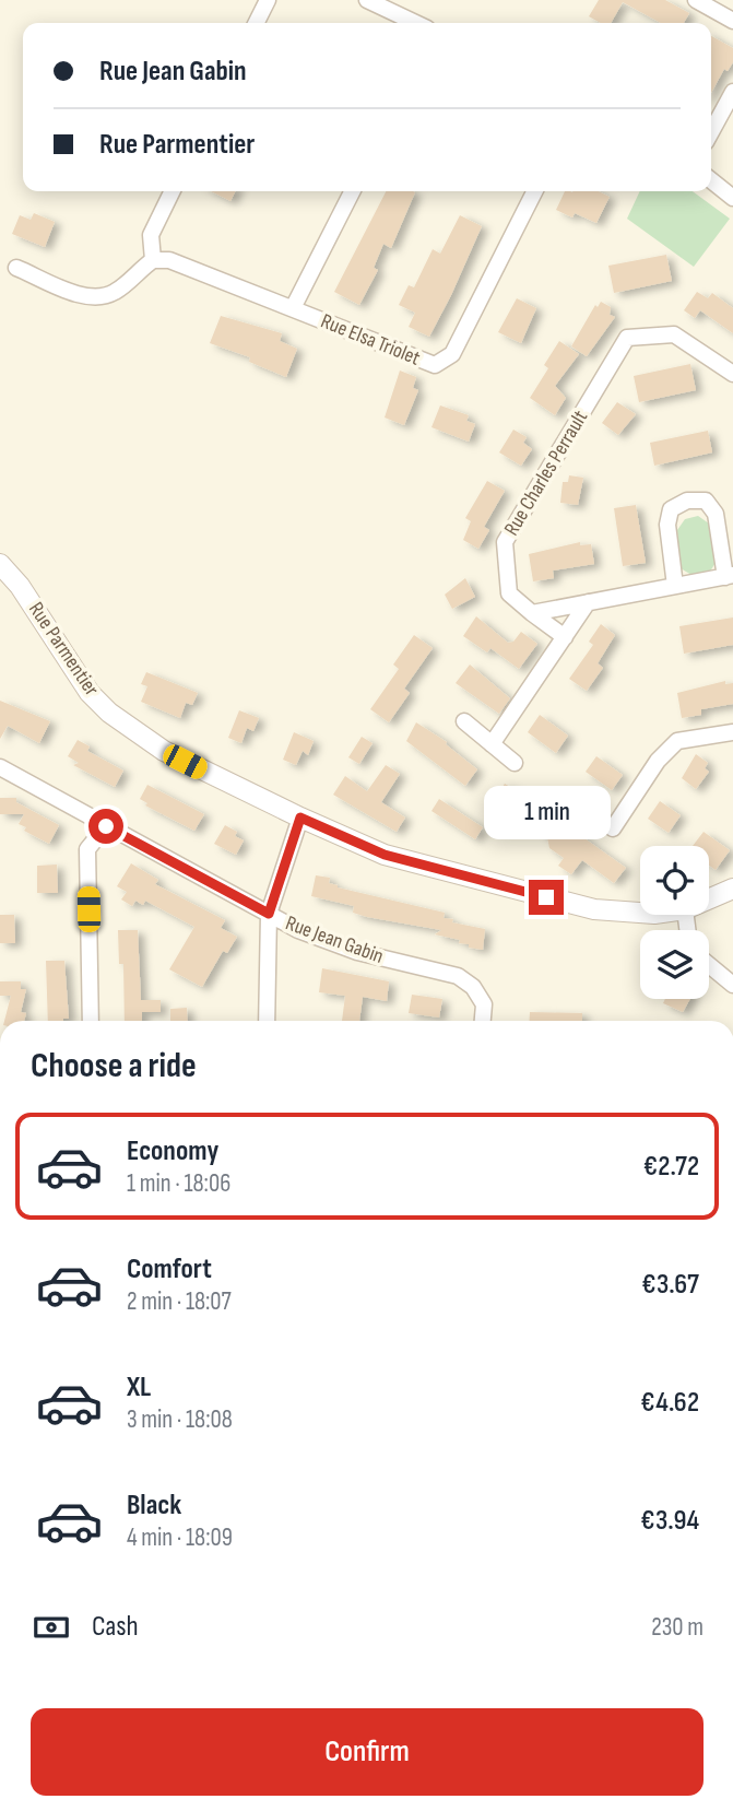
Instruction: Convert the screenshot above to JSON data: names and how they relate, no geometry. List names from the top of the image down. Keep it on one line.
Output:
{"streets":{"street":["Rue Elsa Triolet","Rue Charles Perrault","Rue Parmentier","Rue Jean Gabin"]},"page":{"banner":["Rue Jean Gabin","Rue Parmentier"],"bubble":"1 min","heading":"Choose a ride","list":[{"name":"Economy","note":"1 min · 18:06","value":"€2.72"},{"name":"Comfort","note":"2 min · 18:07","value":"€3.67"},{"name":"XL","note":"3 min · 18:08","value":"€4.62"},{"name":"Black","note":"4 min · 18:09","value":"€3.94"}],"pay":["Cash","230 m"],"buttons":"Confirm"}}
